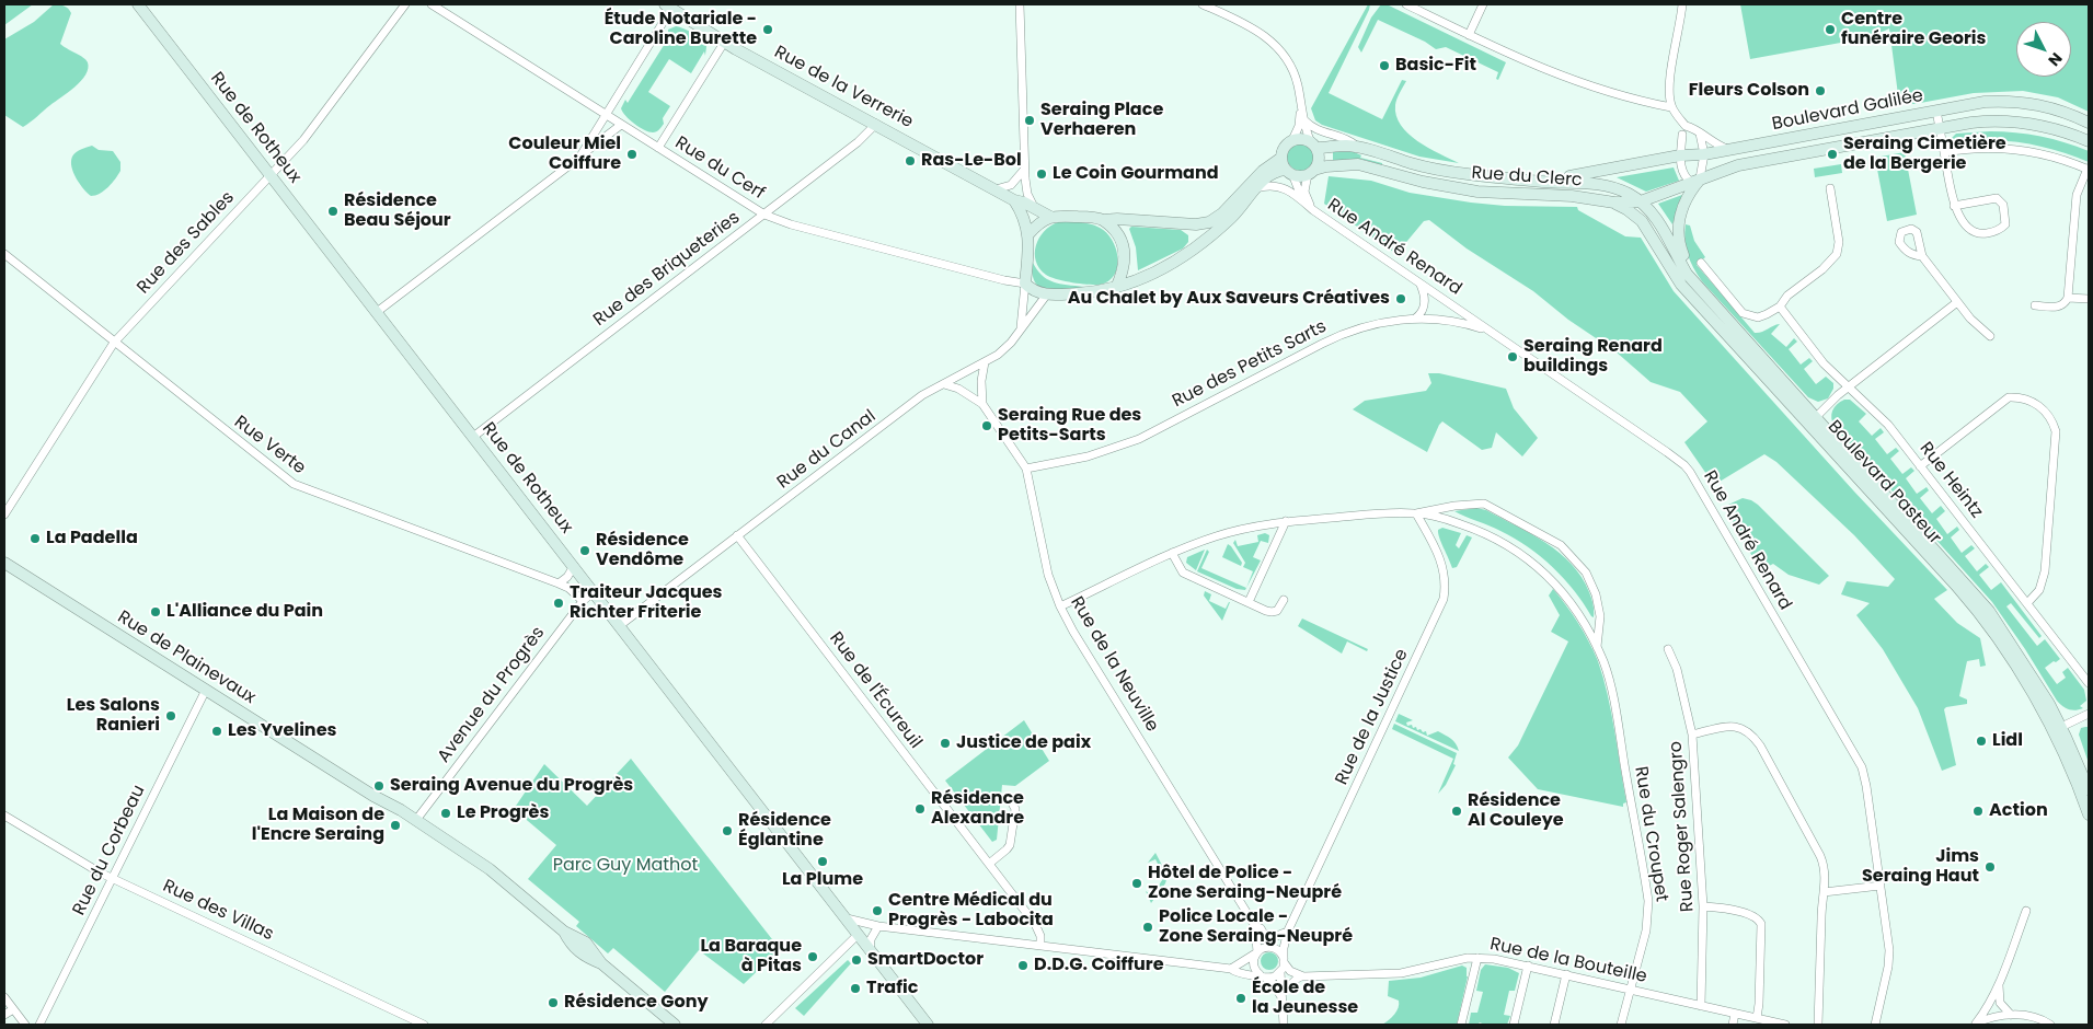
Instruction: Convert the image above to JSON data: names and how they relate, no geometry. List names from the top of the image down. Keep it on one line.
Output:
{"streets":{"street":["Rue de la Verrerie","Boulevard Galilée","Rue de Rotheux","Rue du Cerf","Rue du Clerc","Rue des Sables","Rue André Renard","Rue des Briqueteries","Rue des Petits Sarts","Rue Verte","Rue du Canal","Rue Heintz","Boulevard Pasteur","Rue de Plainevaux","Rue de la Neuville","Rue de l'Écureuil","Avenue du Progrès","Rue de la Justice","Rue Roger Salengro","Rue du Croupet","Rue du Corbeau","Rue des Villas","Rue de la Bouteille"]},"crossings":[["Rue de la Verrerie","Rue du Cerf"],["Rue de la Verrerie","Rue des Briqueteries"],["Rue de la Verrerie","Rue du Canal"],["Boulevard Galilée","Rue du Clerc"],["Boulevard Galilée","Boulevard Pasteur"],["Rue de Rotheux","Rue des Sables"],["Rue de Rotheux","Rue des Briqueteries"],["Rue de Rotheux","Rue du Canal"],["Rue de Rotheux","Avenue du Progrès"],["Rue du Cerf","Rue des Briqueteries"],["Rue du Cerf","Rue du Canal"],["Rue du Clerc","Rue André Renard"],["Rue du Clerc","Boulevard Pasteur"],["Rue des Sables","Rue Verte"],["Rue André Renard","Rue des Petits Sarts"],["Rue des Petits Sarts","Rue de la Neuville"],["Rue Verte","Avenue du Progrès"],["Rue du Canal","Rue de la Neuville"],["Rue du Canal","Rue de l'Écureuil"],["Rue de Plainevaux","Avenue du Progrès"],["Rue de Plainevaux","Rue du Corbeau"],["Rue de la Neuville","Rue de la Justice"],["Rue de la Neuville","Rue du Croupet"],["Rue de la Neuville","Rue de la Bouteille"],["Rue de la Justice","Rue du Croupet"],["Rue de la Justice","Rue de la Bouteille"],["Rue Roger Salengro","Rue de la Bouteille"],["Rue du Croupet","Rue de la Bouteille"],["Rue du Corbeau","Rue des Villas"]],"parks":["Parc Guy Mathot"],"places":["Étude Notariale - Caroline Burette","Centre funéraire Georis","Basic-Fit","Fleurs Colson","Seraing Place Verhaeren","Couleur Miel Coiffure","Seraing Cimetière de la Bergerie","Ras-Le-Bol","Le Coin Gourmand","Résidence Beau Séjour","Au Chalet by Aux Saveurs Créatives","Seraing Renard buildings","Seraing Rue des Petits-Sarts","La Padella","Résidence Vendôme","Traiteur Jacques Richter Friterie","L'Alliance du Pain","Les Salons Ranieri","Les Yvelines","Lidl","Justice de paix","Seraing Avenue du Progrès","Résidence Alexandre","Résidence Al Couleye","Action","Le Progrès","La Maison de l'Encre Seraing","Résidence Églantine","La Plume","Jims Seraing Haut","Hôtel de Police - Zone Seraing-Neupré","Centre Médical du Progrès - Labocita","Police Locale - Zone Seraing-Neupré","La Baraque à Pitas","SmartDoctor","D.D.G. Coiffure","Trafic","École de la Jeunesse","Résidence Gony"],"north":"bottom right"}
